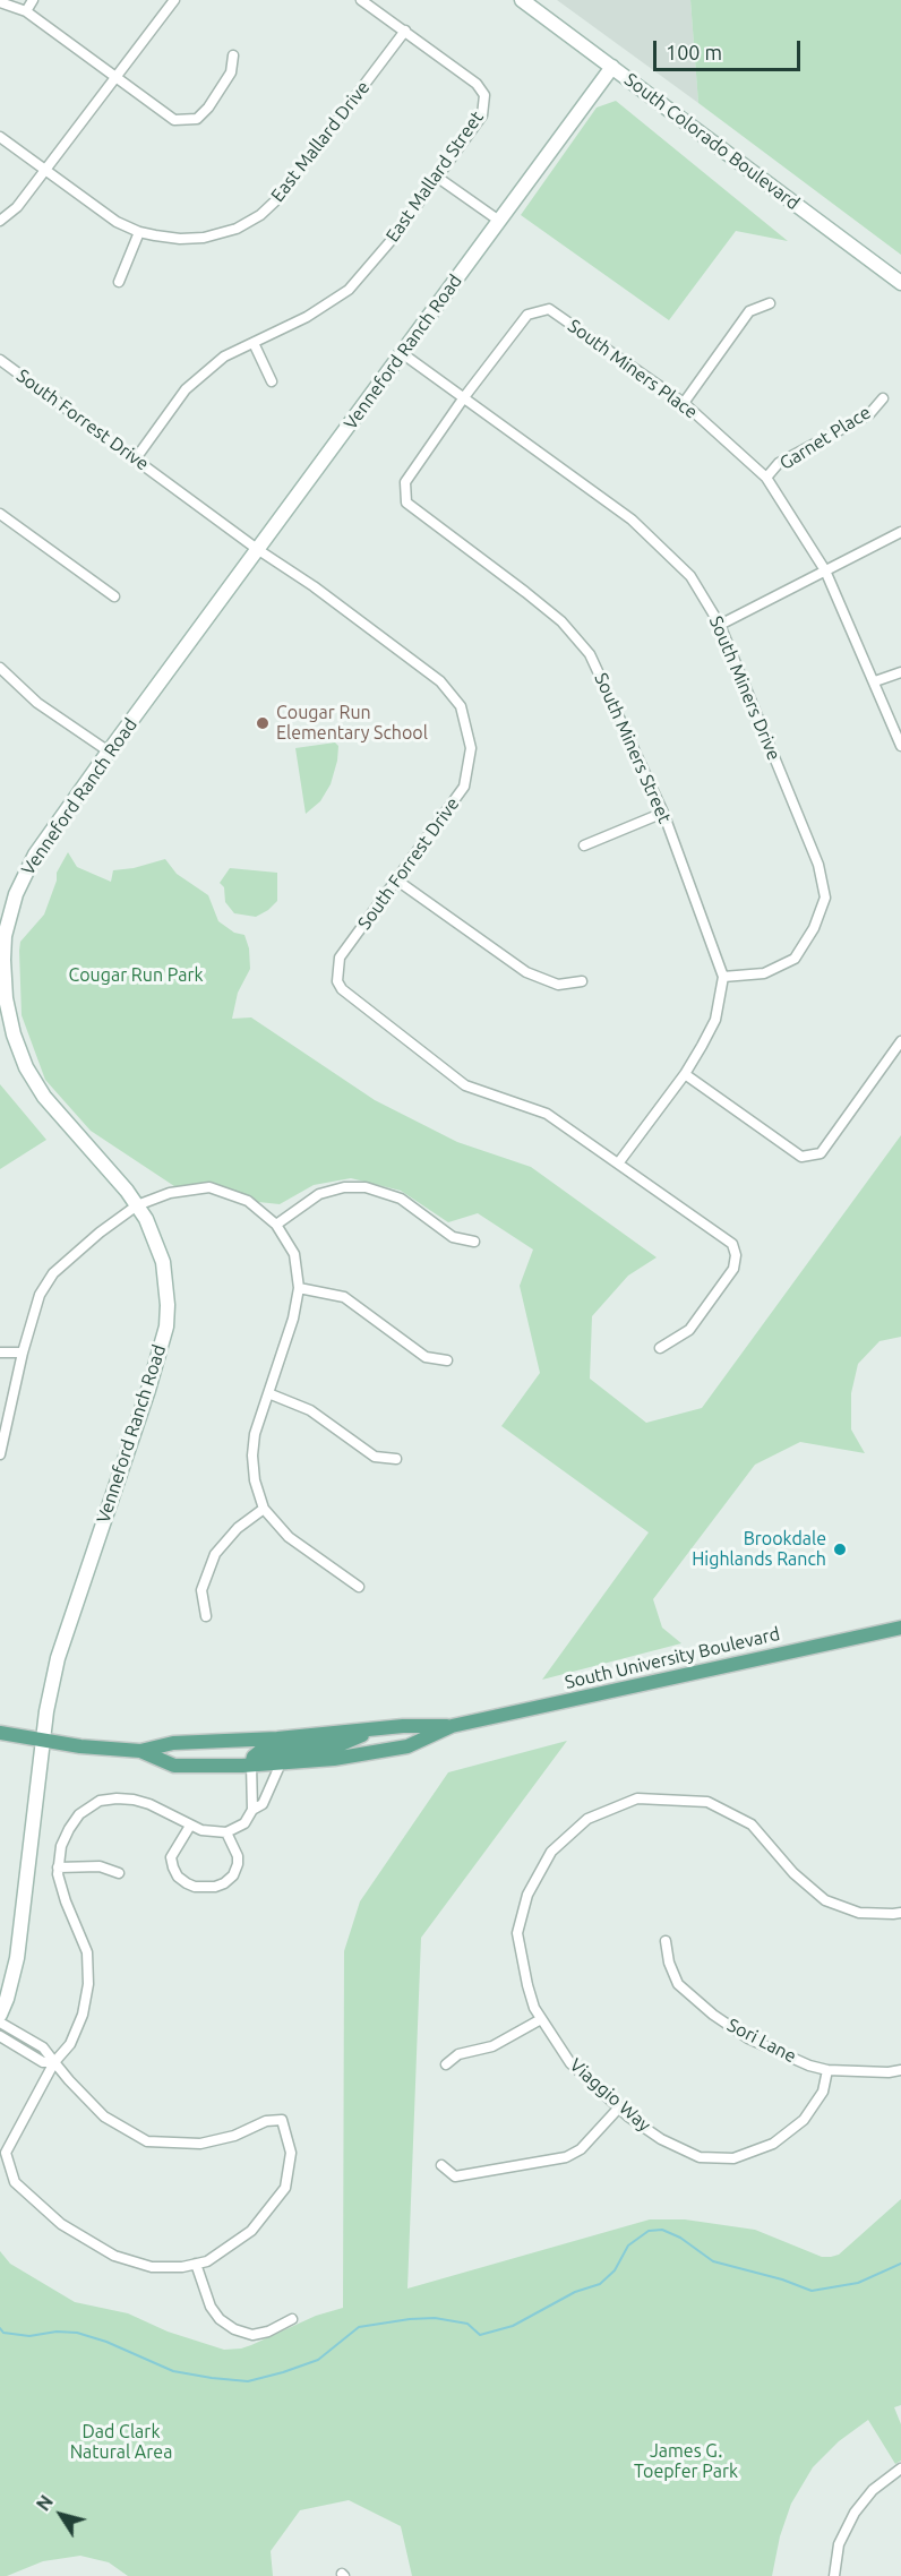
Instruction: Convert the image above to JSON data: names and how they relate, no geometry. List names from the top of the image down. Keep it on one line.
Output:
{"streets":{"main road":["South University Boulevard"],"street":["East Mallard Drive","South Colorado Boulevard","East Mallard Street","Venneford Ranch Road","South Miners Place","South Forrest Drive","Garnet Place","South Miners Drive","South Miners Street","Sori Lane","Viaggio Way"]},"crossings":[["East Mallard Drive","East Mallard Street"],["South Colorado Boulevard","Venneford Ranch Road"],["East Mallard Street","South Forrest Drive"],["Venneford Ranch Road","South Forrest Drive"],["Venneford Ranch Road","South Miners Drive"],["Venneford Ranch Road","South University Boulevard"],["South Miners Place","Garnet Place"],["South Miners Place","South Miners Drive"],["South Miners Place","South Miners Street"],["South Miners Drive","South Miners Street"],["Sori Lane","Viaggio Way"]],"parks":["Cougar Run Park","Dad Clark Natural Area","James G. Toepfer Park"],"places":["Cougar Run Elementary School","Brookdale Highlands Ranch"],"scale_bar":"100 m","north":"top left"}
